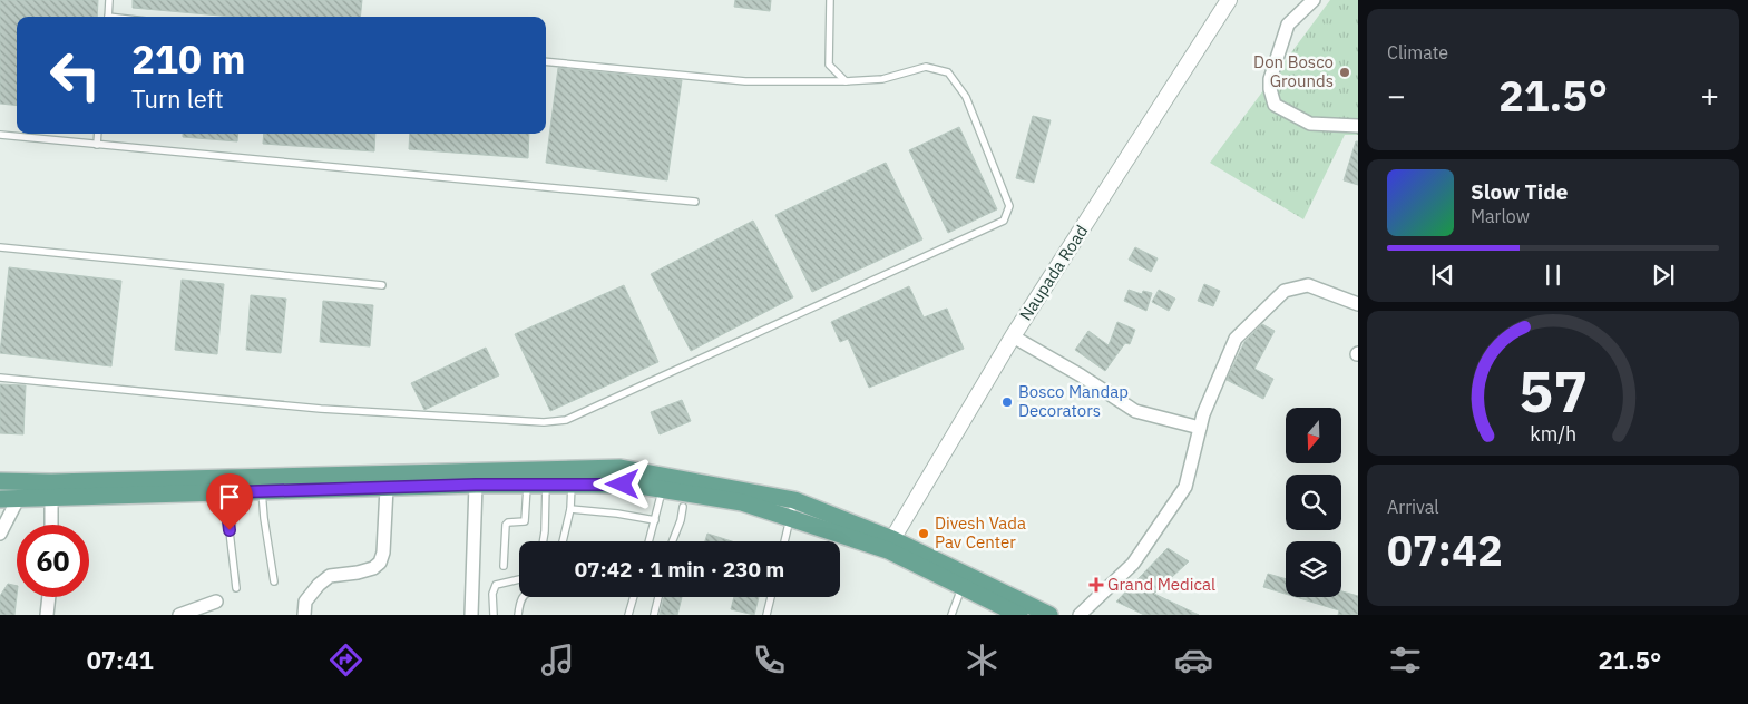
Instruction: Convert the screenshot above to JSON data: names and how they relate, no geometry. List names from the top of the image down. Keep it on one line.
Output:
{"streets":{"street":["Naupada Road"]},"places":{"other":["Don Bosco Grounds","Bosco Mandap Decorators","Divesh Vada Pav Center"],"health":["Grand Medical"]},"north":"bottom","page":{"tile":["Climate",["Arrival","07:42"]],"turn":["210 m","Turn left"],"heat":["−","21.5°","+"],"song":["Slow Tide","Marlow"],"limit":"60","trip":"07:42 · 1 min · 230 m","tabs":["07:41","21.5°"],"gauge":["57","km/h"]}}
